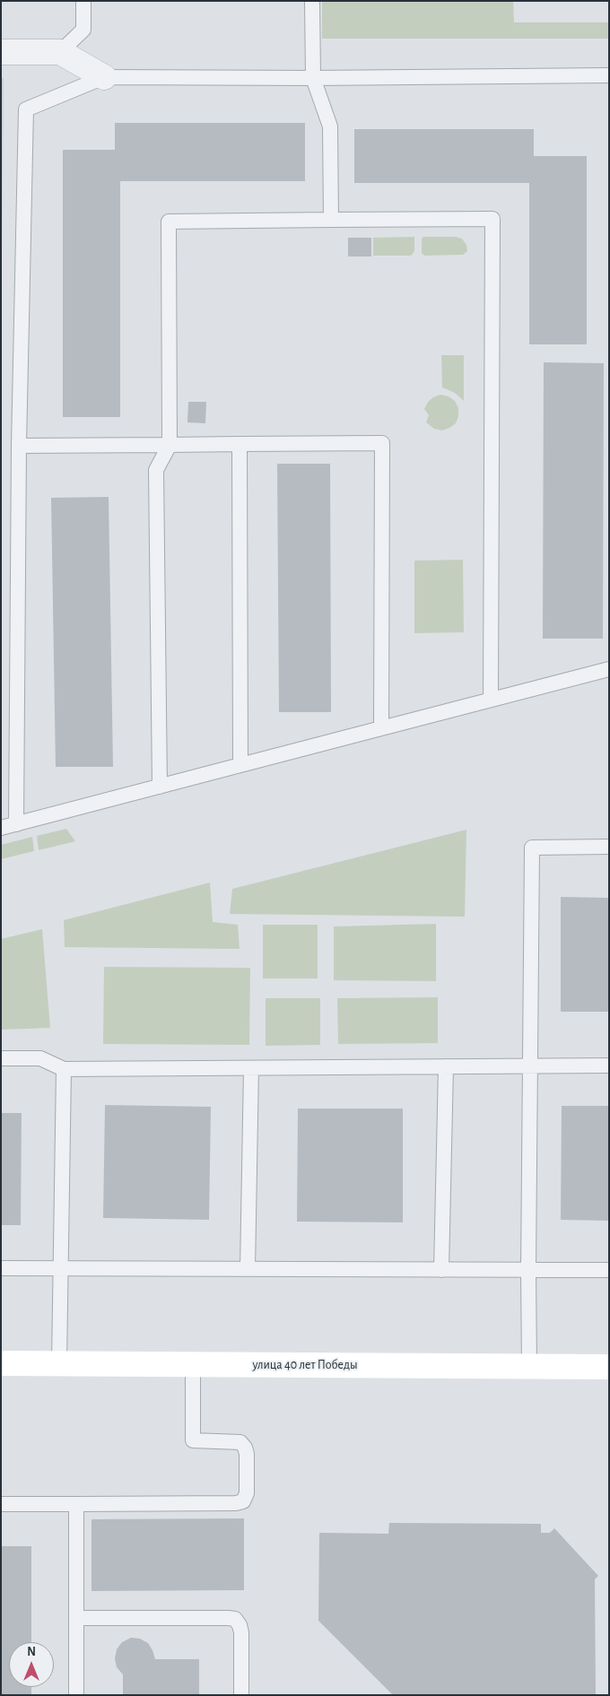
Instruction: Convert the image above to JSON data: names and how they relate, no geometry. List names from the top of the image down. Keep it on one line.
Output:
{"streets":{"street":["улица 40 лет Победы"]},"north":"top"}
